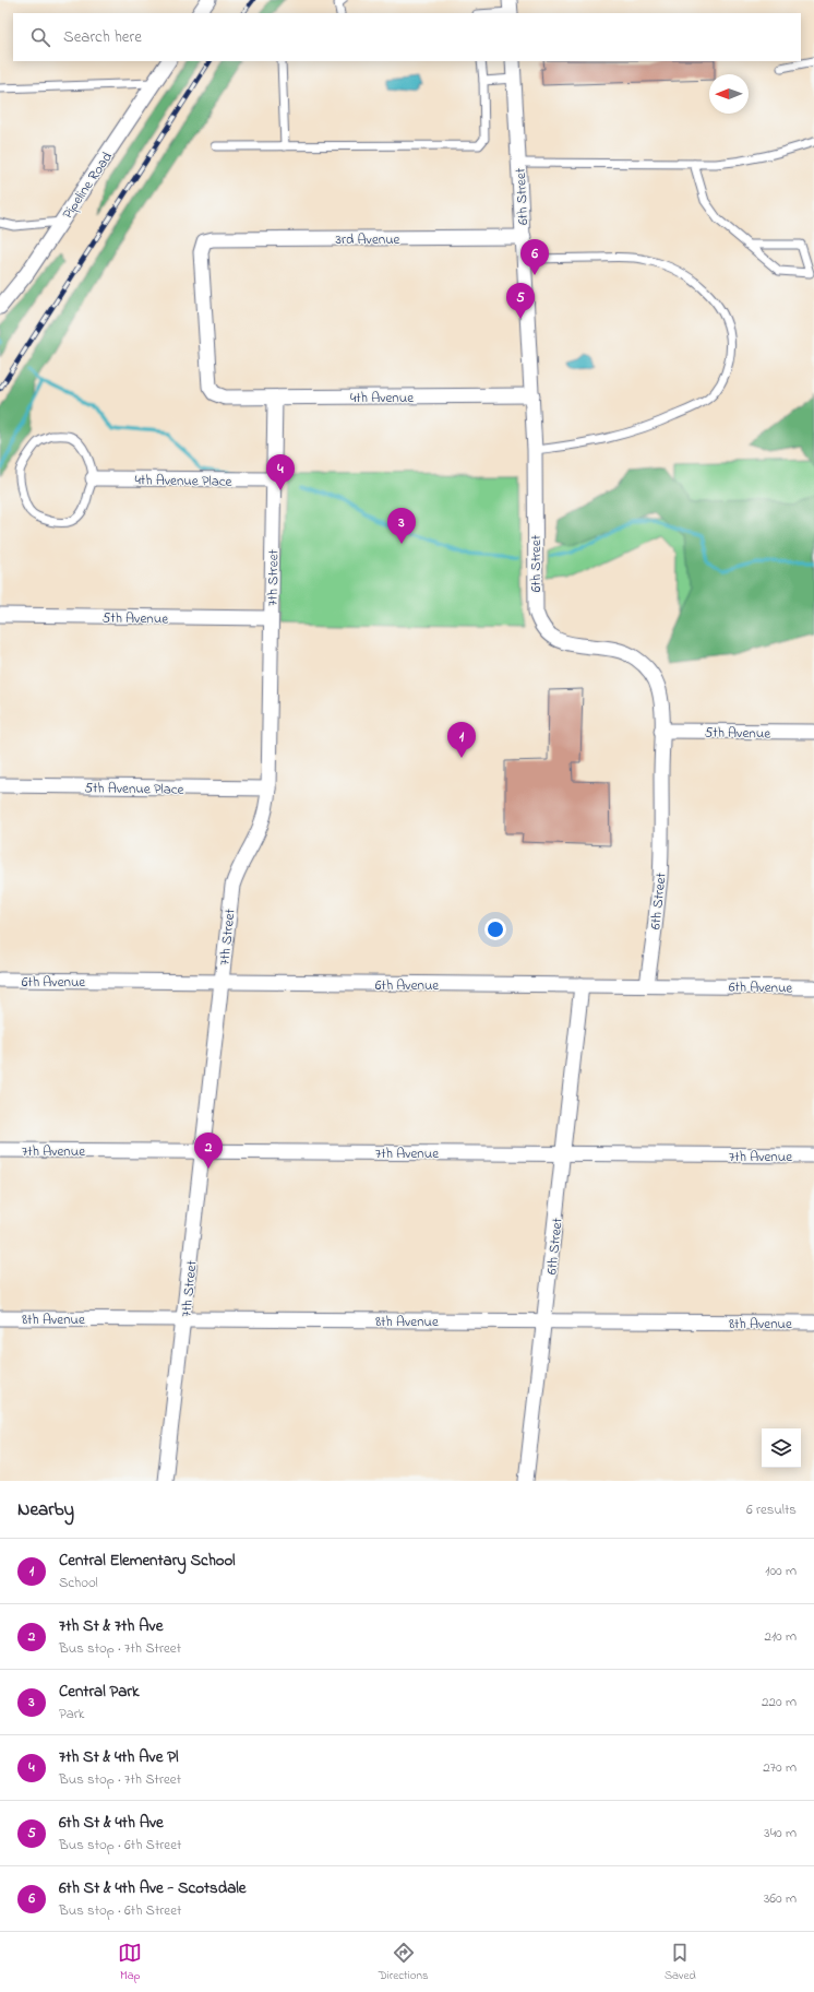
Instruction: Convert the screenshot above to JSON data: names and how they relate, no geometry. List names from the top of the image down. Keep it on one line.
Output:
{"streets":{"street":["Pipeline Road","6th Street","3rd Avenue","4th Avenue","4th Avenue Place","7th Street","5th Avenue","5th Avenue Place","6th Avenue","7th Avenue","8th Avenue"]},"crossings":[["6th Street","3rd Avenue"],["6th Street","4th Avenue"],["6th Street","5th Avenue"],["6th Street","6th Avenue"],["6th Street","7th Avenue"],["6th Street","8th Avenue"],["3rd Avenue","4th Avenue"],["4th Avenue","7th Street"],["4th Avenue Place","7th Street"],["7th Street","5th Avenue"],["7th Street","5th Avenue Place"],["7th Street","6th Avenue"],["7th Street","7th Avenue"],["7th Street","8th Avenue"]],"north":"left","page":{"search":"Search here","pins":["6","5","4","3","1","2"],"heading":["Nearby","6 results"],"list":[{"mark":"1","name":"Central Elementary School","note":"School","value":"100 m"},{"mark":"2","name":"7th St & 7th Ave","note":"Bus stop · 7th Street","value":"210 m"},{"mark":"3","name":"Central Park","note":"Park","value":"220 m"},{"mark":"4","name":"7th St & 4th Ave Pl","note":"Bus stop · 7th Street","value":"270 m"},{"mark":"5","name":"6th St & 4th Ave","note":"Bus stop · 6th Street","value":"340 m"},{"mark":"6","name":"6th St & 4th Ave - Scotsdale","note":"Bus stop · 6th Street","value":"360 m"}],"nav":["Map","Directions","Saved"]}}
